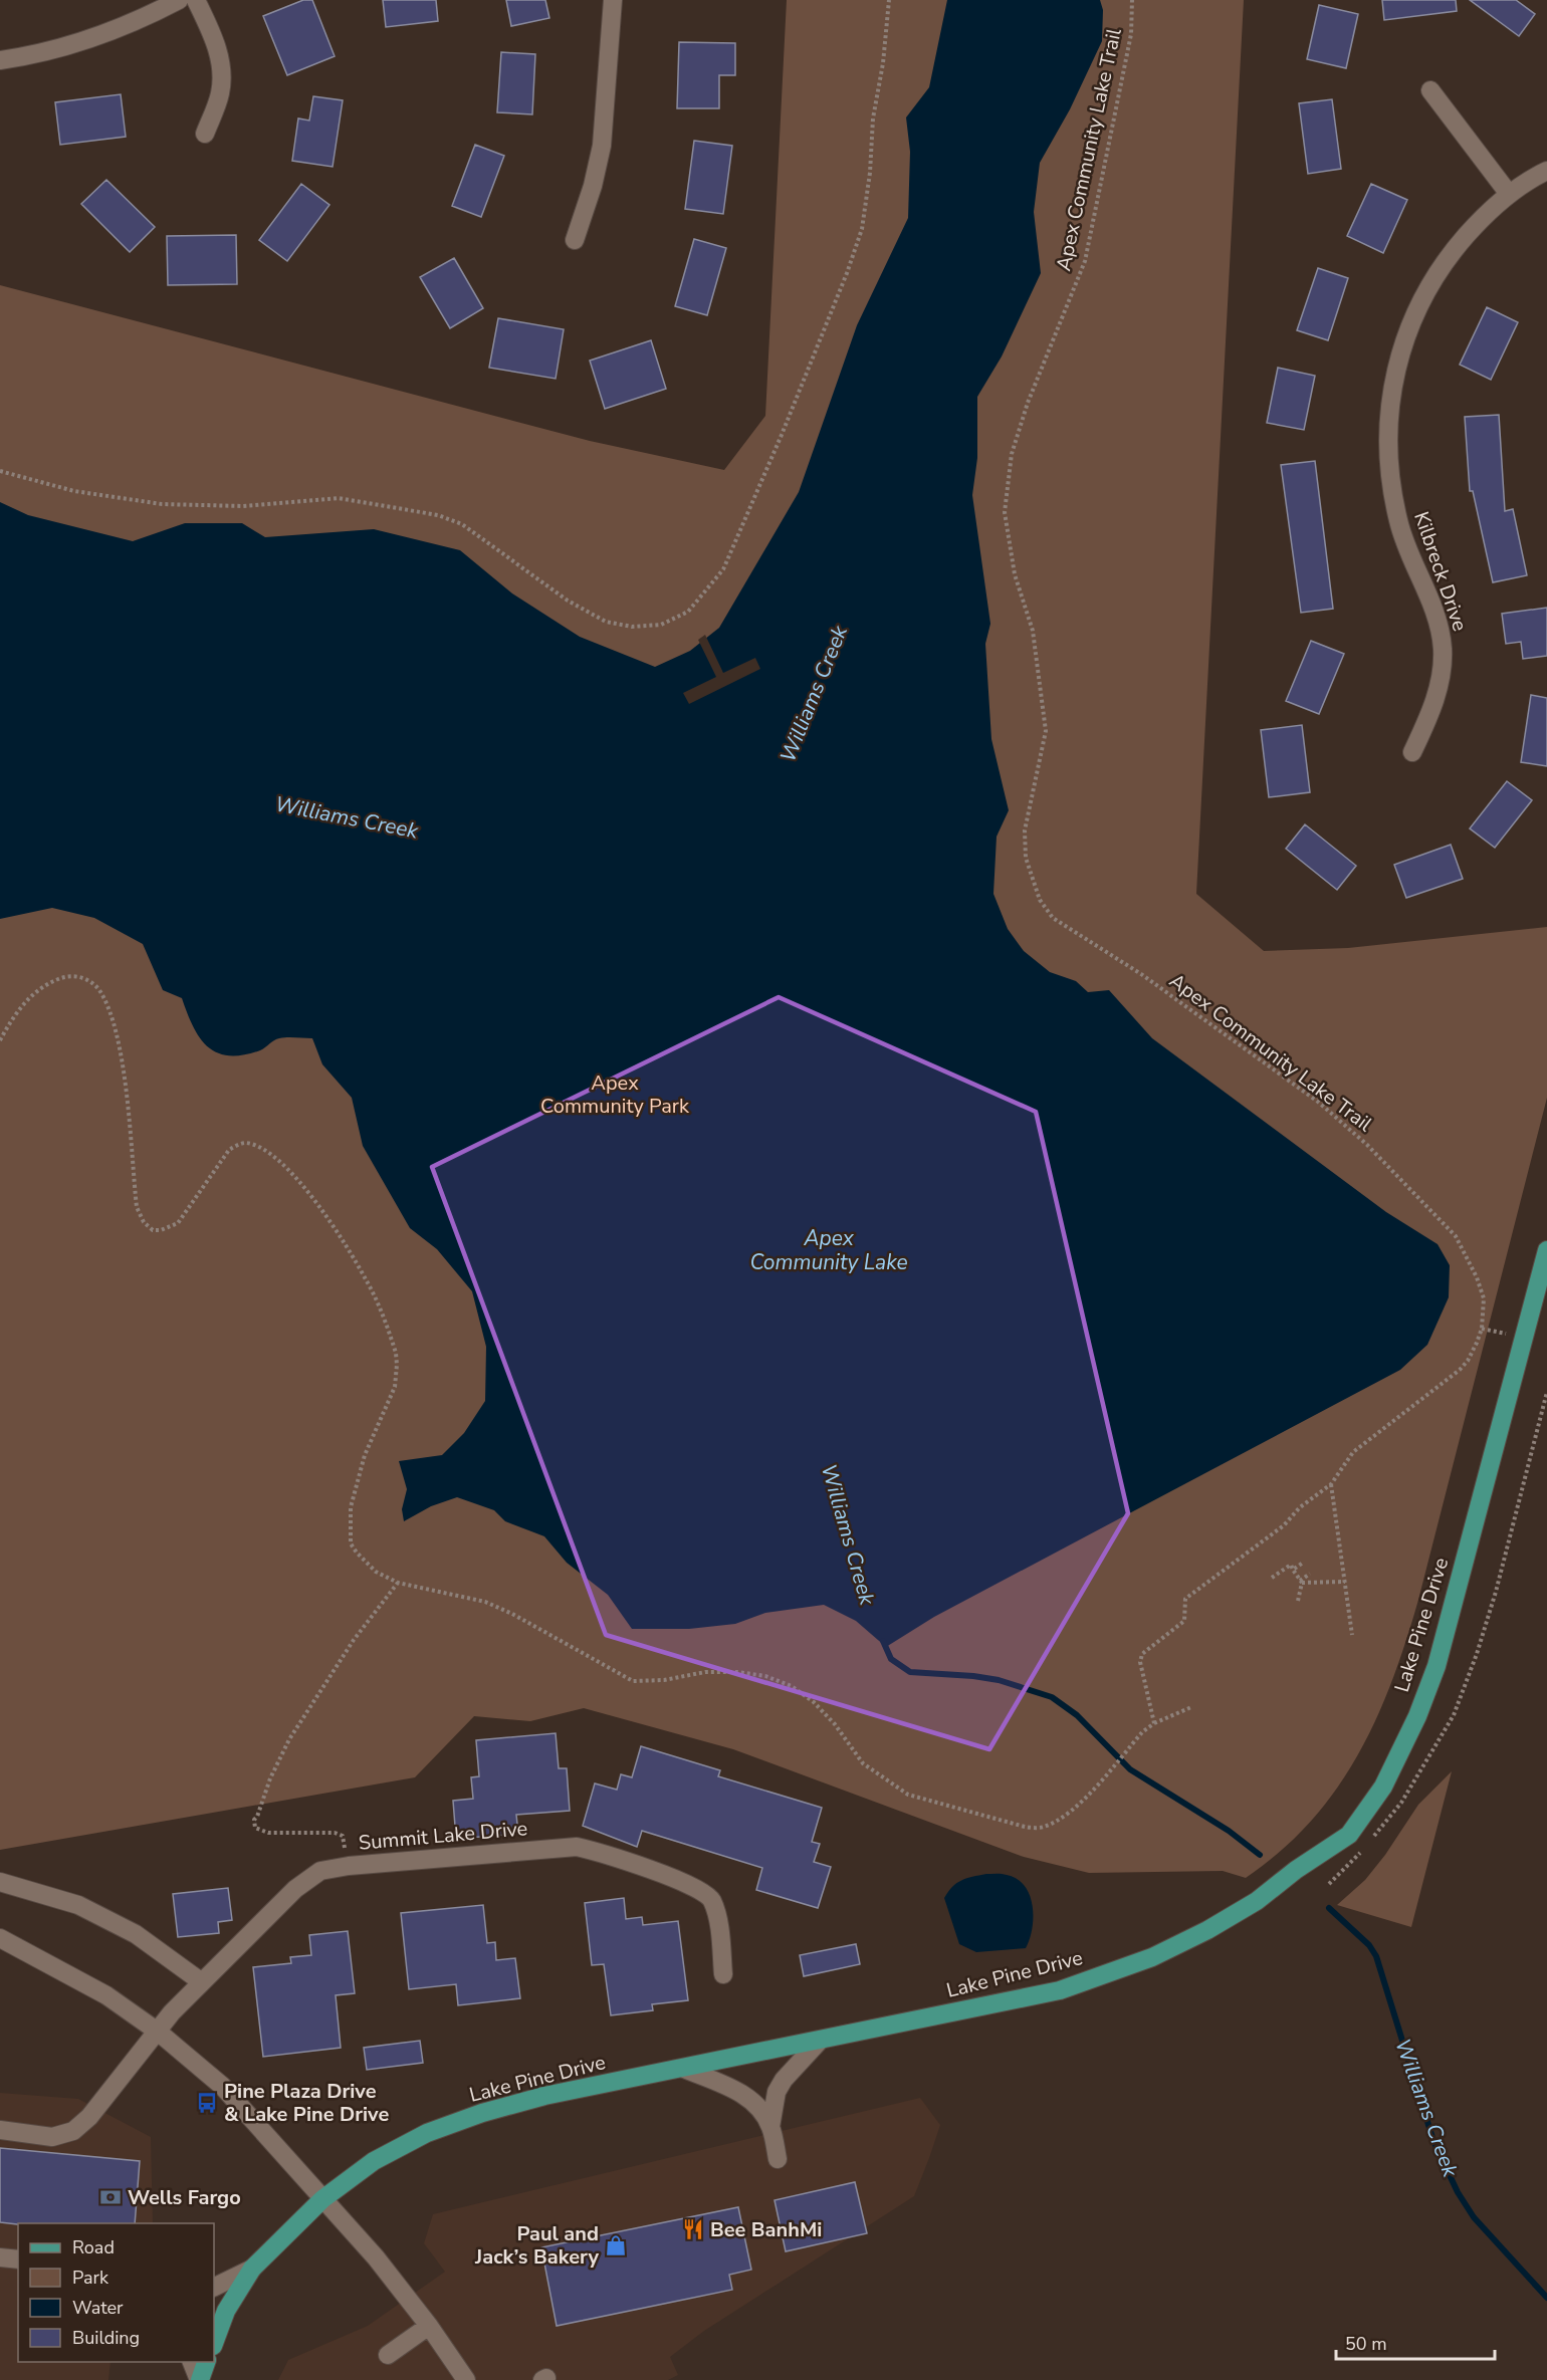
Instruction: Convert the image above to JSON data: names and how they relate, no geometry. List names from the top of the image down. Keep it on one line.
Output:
{"streets":{"main road":["Lake Pine Drive"],"street":["Kilbreck Drive","Summit Lake Drive"],"path":["Apex Community Lake Trail"]},"water":["Williams Creek","Apex Community Lake"],"parks":["Apex Community Park"],"places":{"bus stop":["Pine Plaza Drive & Lake Pine Drive"],"bank":["Wells Fargo"],"restaurant":["Bee BanhMi"],"shop":["Paul and Jack’s Bakery"]},"legend":["Road","Park","Water","Building"],"scale_bar":"50 m"}
